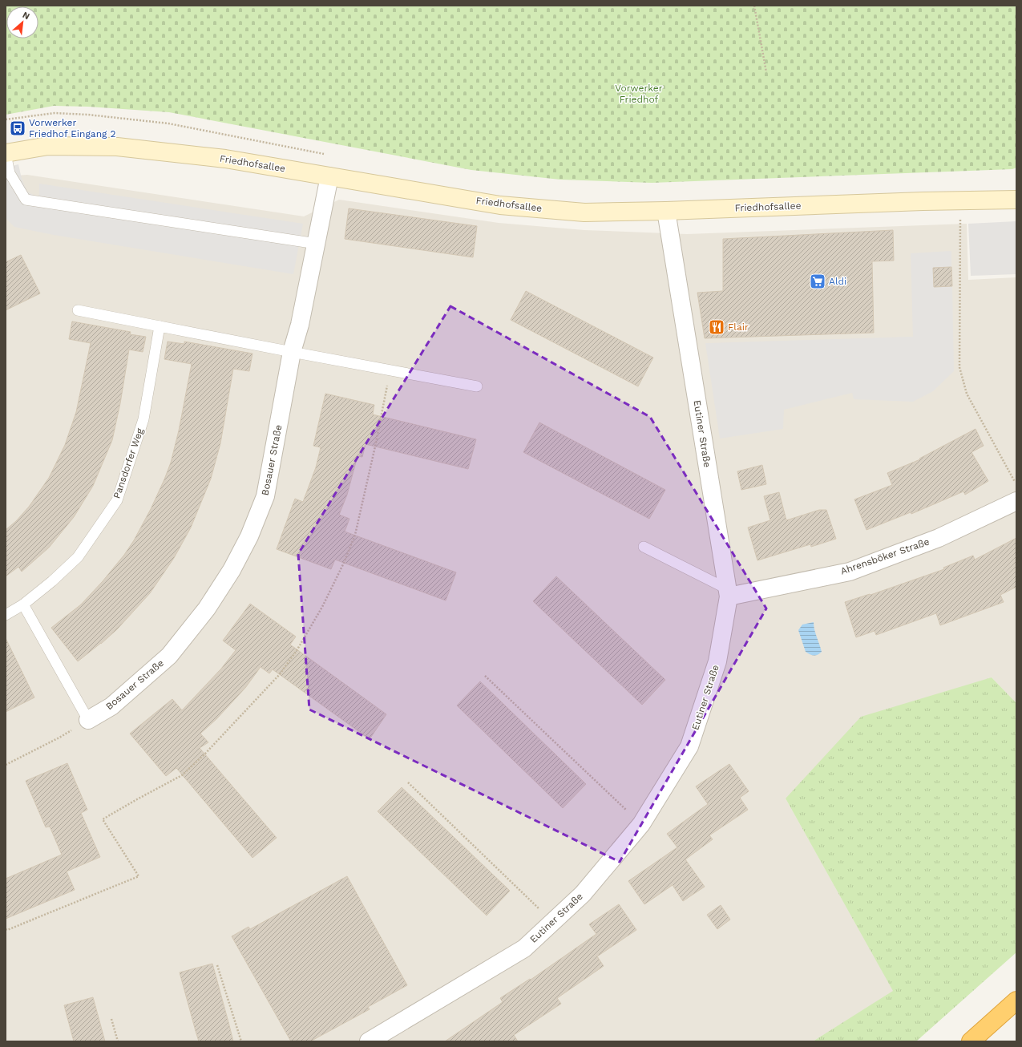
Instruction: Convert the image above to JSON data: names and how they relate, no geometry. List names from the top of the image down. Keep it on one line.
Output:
{"streets":{"street":["Friedhofsallee","Eutiner Straße","Bosauer Straße","Ahrensböker Straße"],"lane":["Pansdorfer Weg"]},"crossings":[["Friedhofsallee","Eutiner Straße"],["Friedhofsallee","Bosauer Straße"],["Eutiner Straße","Ahrensböker Straße"]],"parks":["Vorwerker Friedhof"],"places":{"bus stop":["Vorwerker Friedhof Eingang 2"],"supermarket":["Aldi"],"restaurant":["Flair"]},"north":"top right"}
